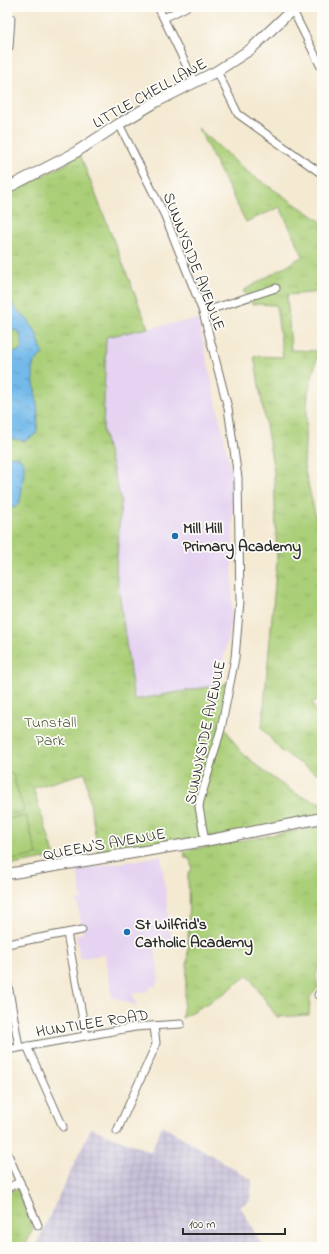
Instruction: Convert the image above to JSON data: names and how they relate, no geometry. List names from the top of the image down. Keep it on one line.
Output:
{"streets":{"street":["LITTLE CHELL LANE","SUNNYSIDE AVENUE","QUEEN'S AVENUE","HUNTILEE ROAD"]},"crossings":[["LITTLE CHELL LANE","SUNNYSIDE AVENUE"],["SUNNYSIDE AVENUE","QUEEN'S AVENUE"]],"parks":["Tunstall Park"],"places":["Mill Hill Primary Academy","St Wilfrid's Catholic Academy"],"scale_bar":"100 m"}
